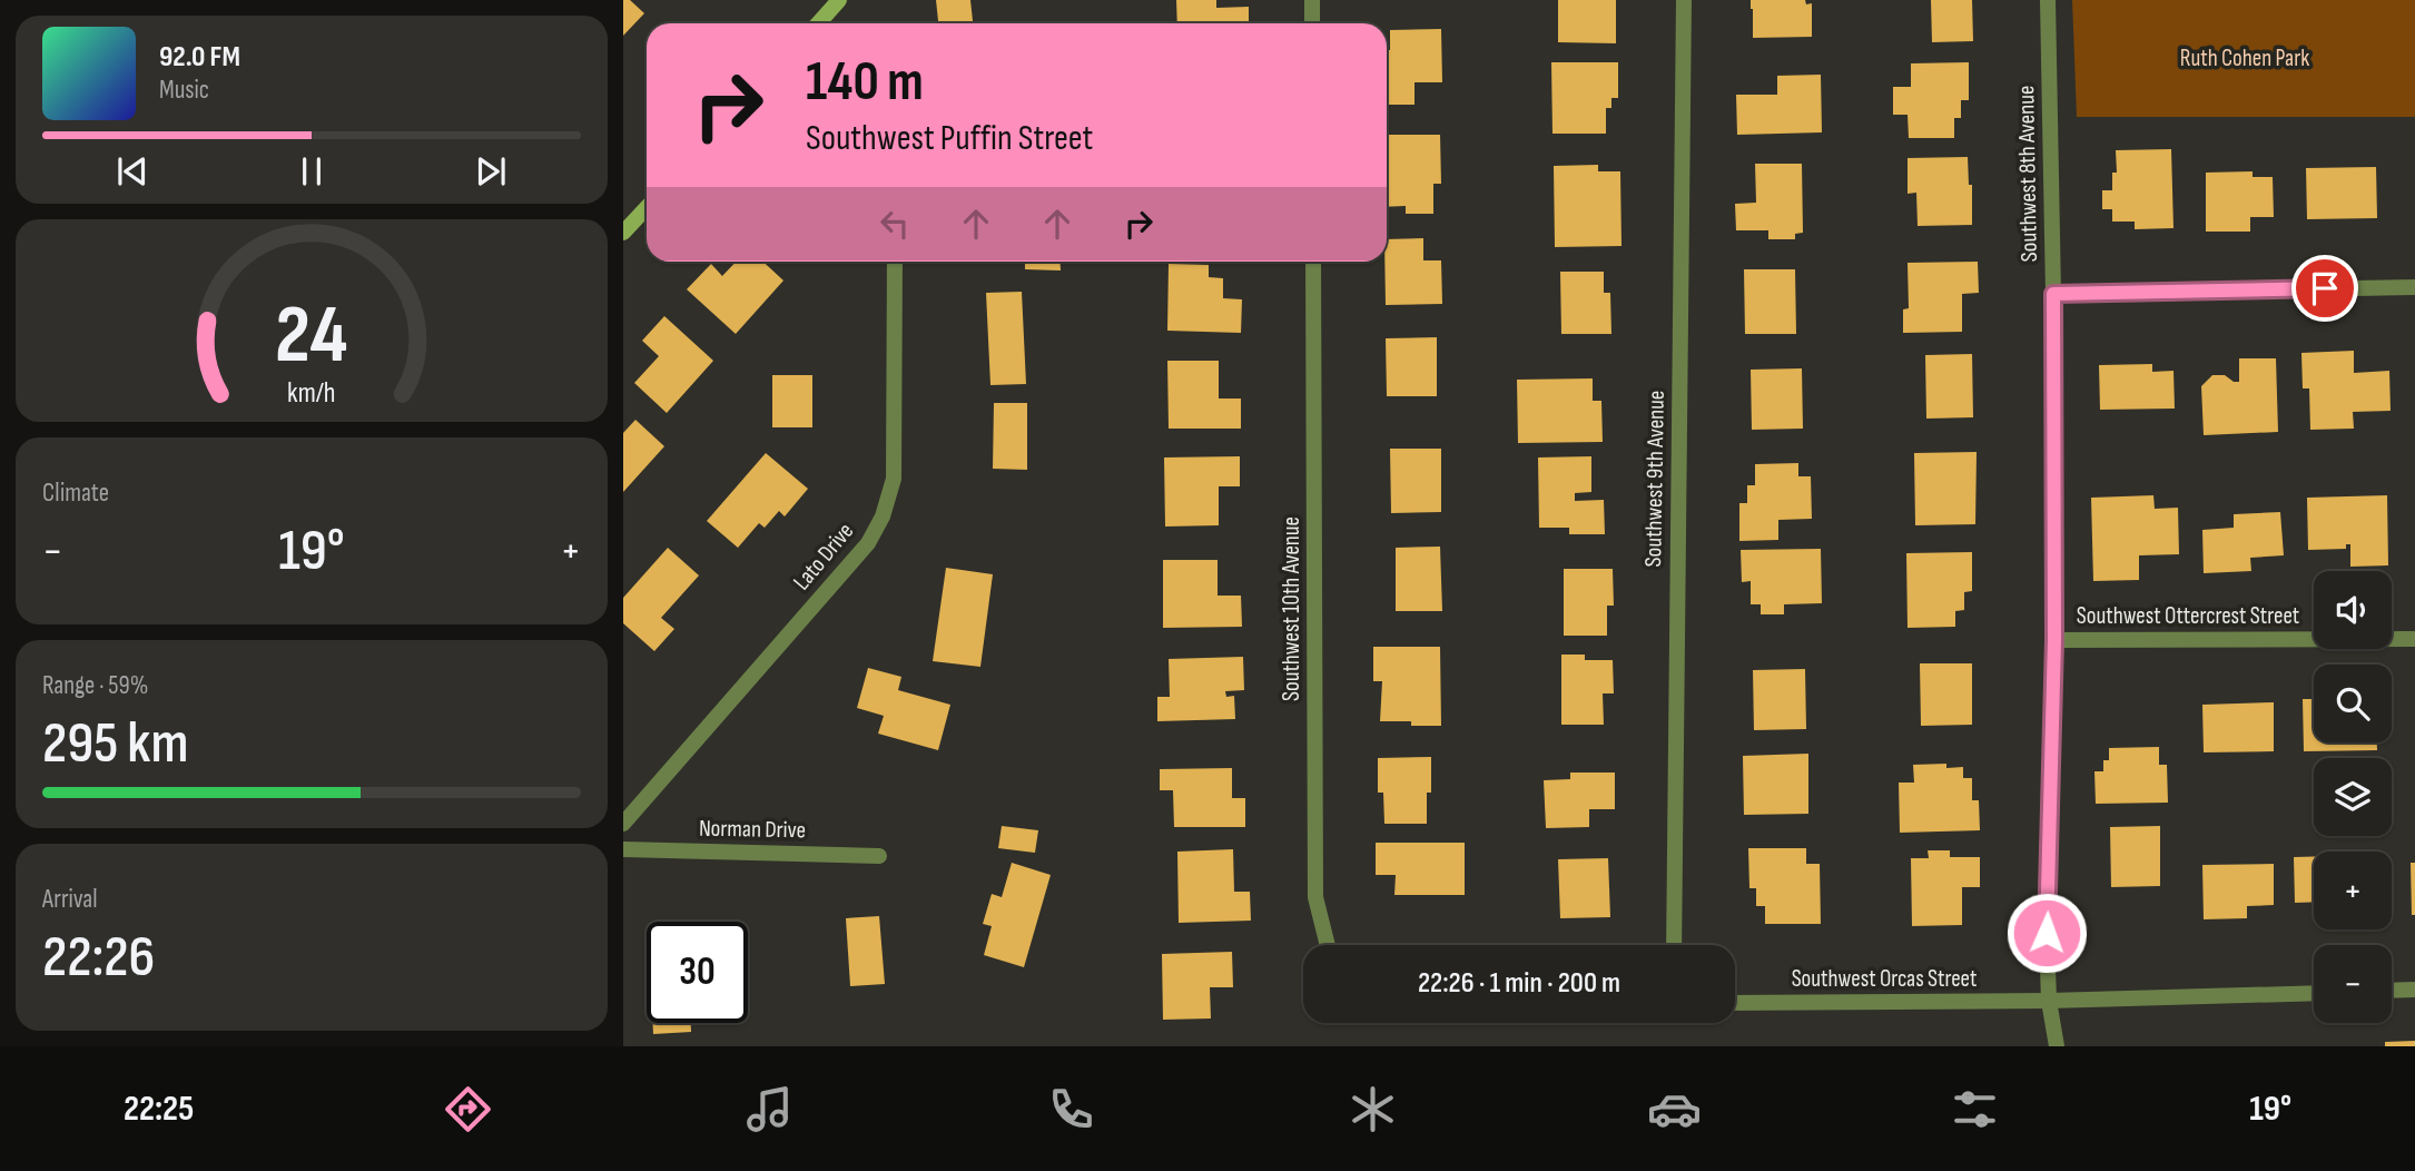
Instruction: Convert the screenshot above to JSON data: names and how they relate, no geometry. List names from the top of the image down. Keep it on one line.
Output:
{"streets":{"street":["Southwest 8th Avenue","Southwest 9th Avenue","Lato Drive","Southwest 10th Avenue","Southwest Ottercrest Street","Norman Drive","Southwest Orcas Street"]},"crossings":[["Southwest 8th Avenue","Southwest Ottercrest Street"],["Southwest 8th Avenue","Southwest Orcas Street"]],"parks":["Ruth Cohen Park"],"page":{"turn":["140 m","Southwest Puffin Street"],"song":["92.0 FM","Music"],"tile":["Climate",["Range · 59%","295 km"],["Arrival","22:26"]],"heat":["−","19°","+"],"map_buttons":["+","−"],"limit":"30","trip":"22:26 · 1 min · 200 m","tabs":["22:25","19°"],"gauge":["24","km/h"]}}
